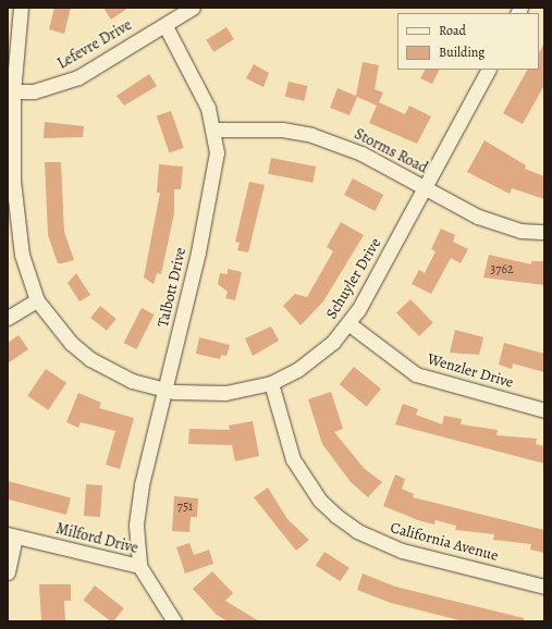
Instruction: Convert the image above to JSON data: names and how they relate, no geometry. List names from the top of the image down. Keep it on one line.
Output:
{"streets":{"street":["Lefevre Drive","Storms Road","Schuyler Drive","Talbott Drive","Wenzler Drive","Milford Drive","California Avenue"]},"crossings":[["Lefevre Drive","Talbott Drive"],["Storms Road","Schuyler Drive"],["Storms Road","Talbott Drive"],["Schuyler Drive","Talbott Drive"],["Schuyler Drive","Wenzler Drive"],["Schuyler Drive","California Avenue"],["Talbott Drive","Milford Drive"]],"house_numbers":["3762","751"],"legend":["Road","Building"]}
